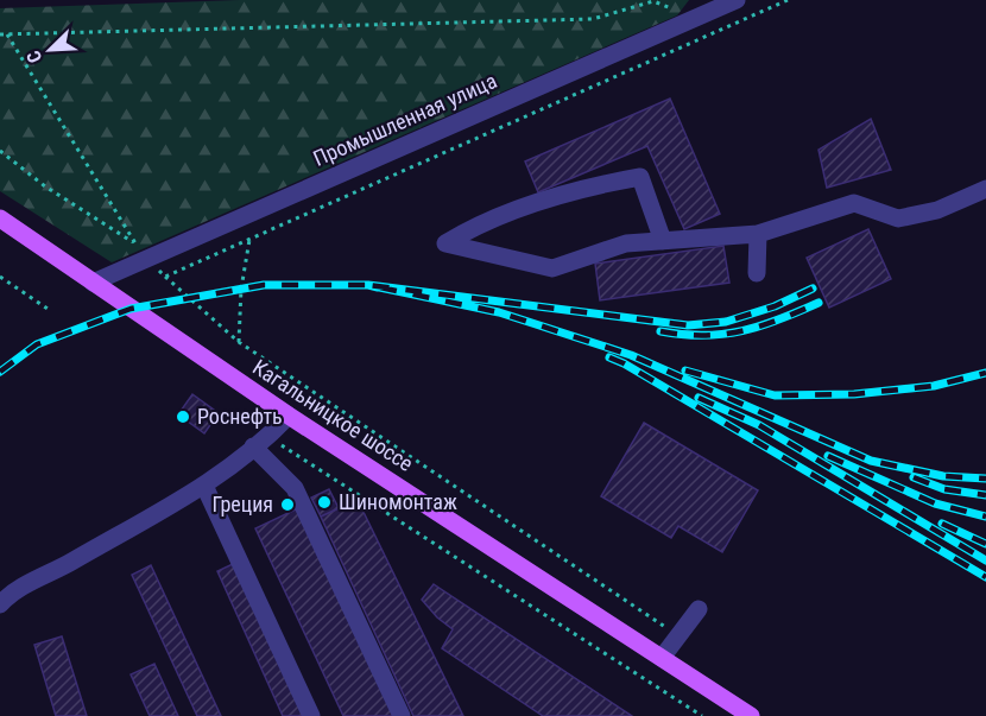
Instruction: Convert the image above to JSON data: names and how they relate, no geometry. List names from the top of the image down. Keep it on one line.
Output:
{"streets":{"main road":["Кагальницкое шоссе"],"street":["Промышленная улица"]},"crossings":[["Промышленная улица","Кагальницкое шоссе"]],"places":["Роснефть","Шиномонтаж","Греция"],"north":"bottom left"}
